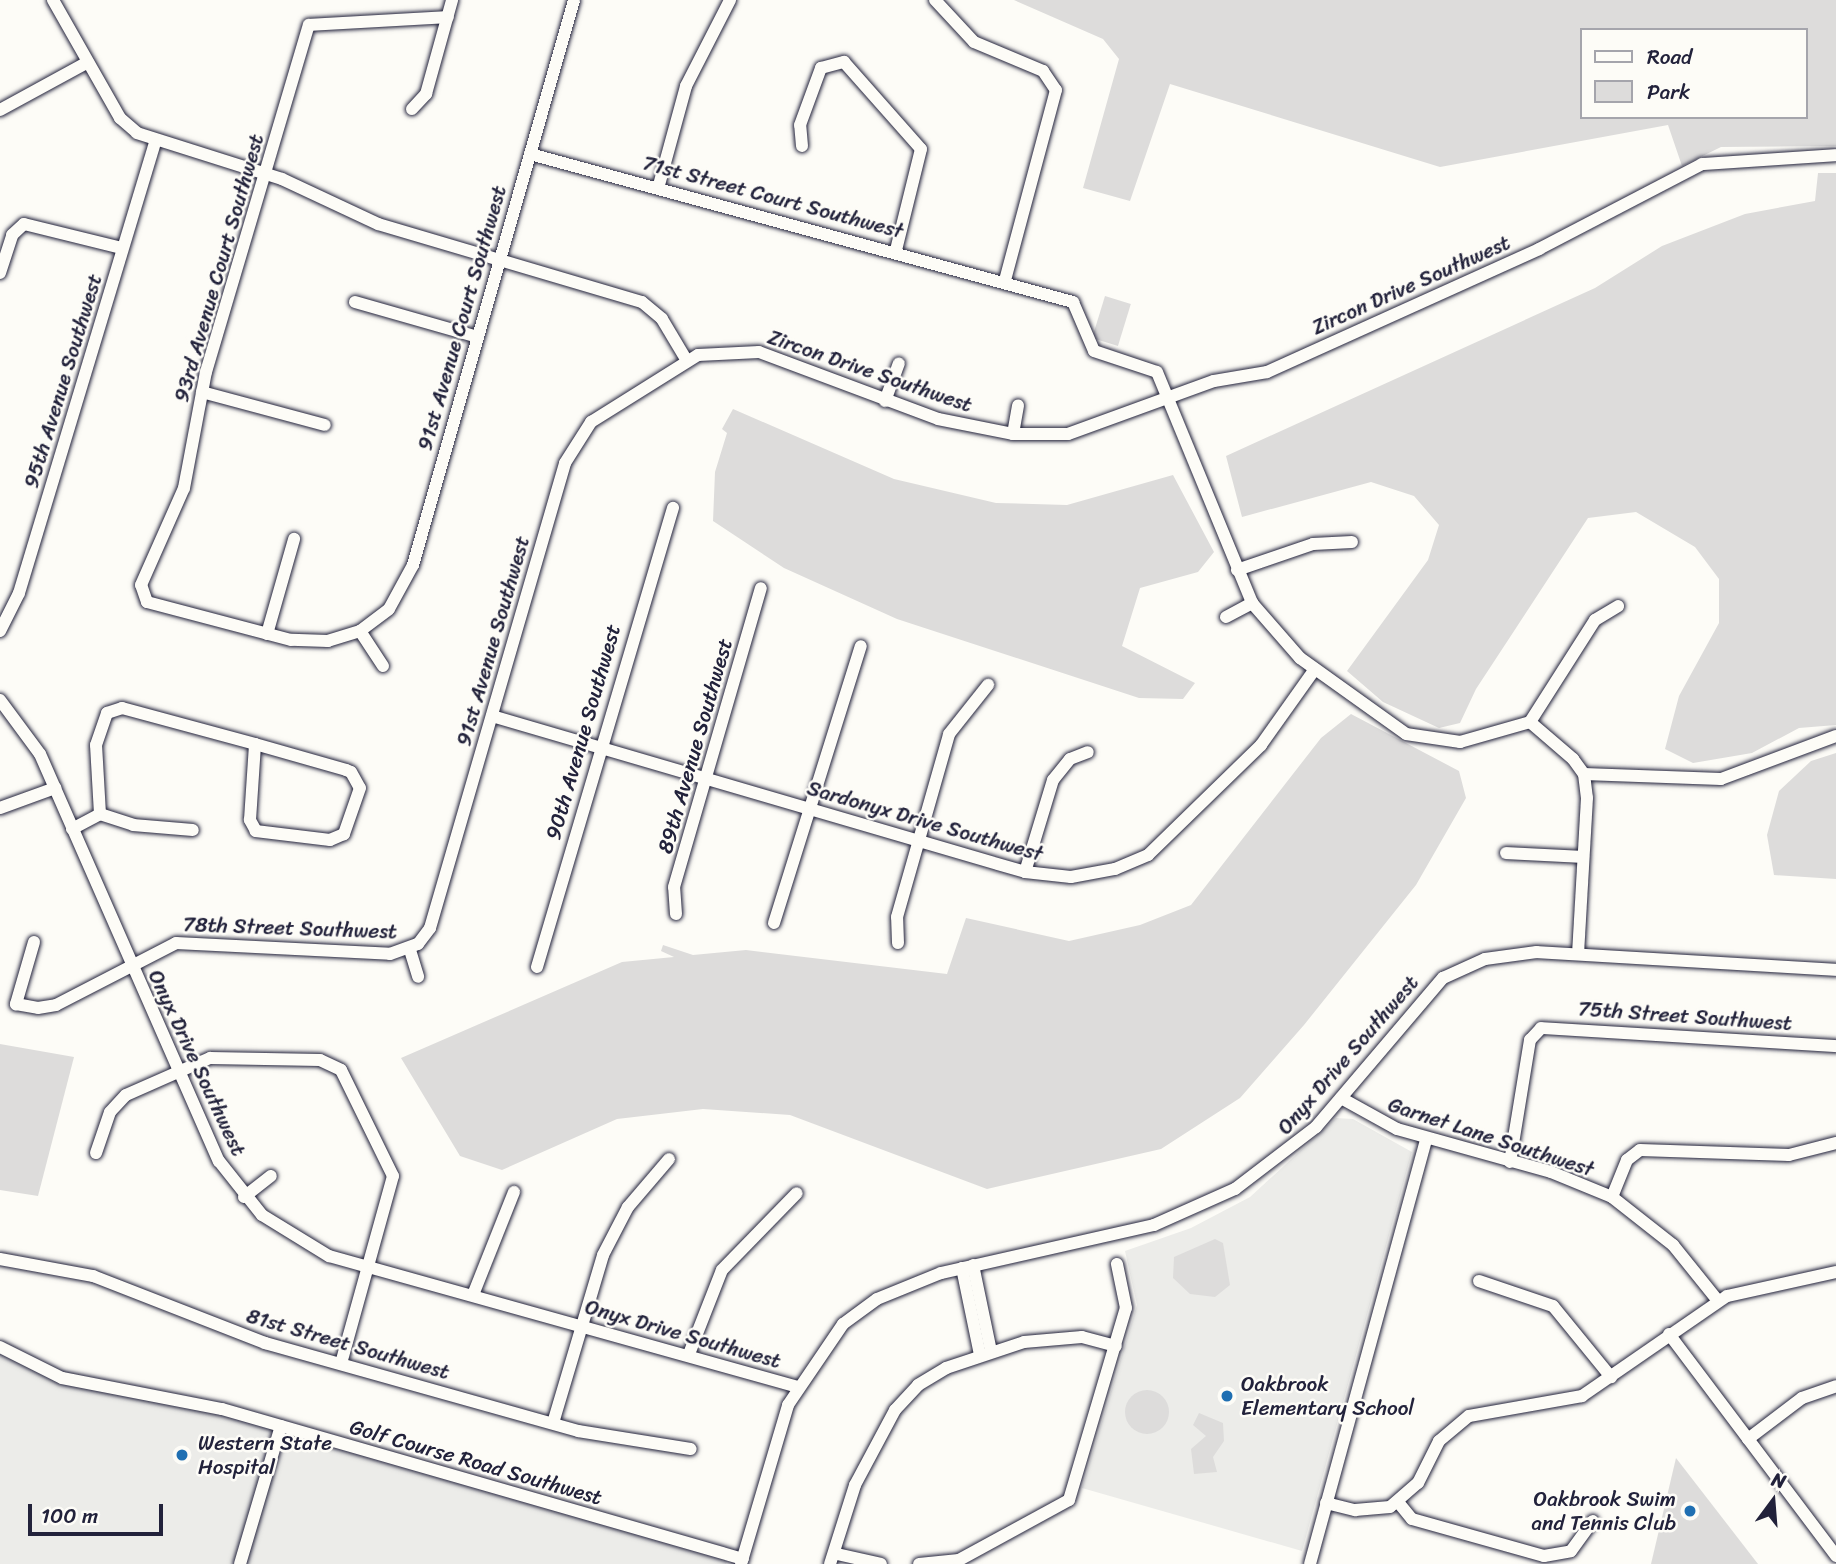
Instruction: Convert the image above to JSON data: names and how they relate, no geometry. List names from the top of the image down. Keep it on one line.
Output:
{"streets":{"street":["71st Street Court Southwest","93rd Avenue Court Southwest","Zircon Drive Southwest","91st Avenue Court Southwest","95th Avenue Southwest","91st Avenue Southwest","90th Avenue Southwest","89th Avenue Southwest","Sardonyx Drive Southwest","78th Street Southwest","75th Street Southwest","Onyx Drive Southwest","Garnet Lane Southwest","81st Street Southwest","Golf Course Road Southwest"]},"crossings":[["71st Street Court Southwest","Zircon Drive Southwest"],["71st Street Court Southwest","91st Avenue Court Southwest"],["Zircon Drive Southwest","91st Avenue Southwest"],["91st Avenue Southwest","Sardonyx Drive Southwest"],["91st Avenue Southwest","78th Street Southwest"],["90th Avenue Southwest","Sardonyx Drive Southwest"],["89th Avenue Southwest","Sardonyx Drive Southwest"],["78th Street Southwest","Onyx Drive Southwest"],["75th Street Southwest","Garnet Lane Southwest"],["Onyx Drive Southwest","Garnet Lane Southwest"]],"places":["Oakbrook Elementary School","Western State Hospital","Oakbrook Swim and Tennis Club"],"legend":["Road","Park"],"scale_bar":"100 m","north":"top"}
